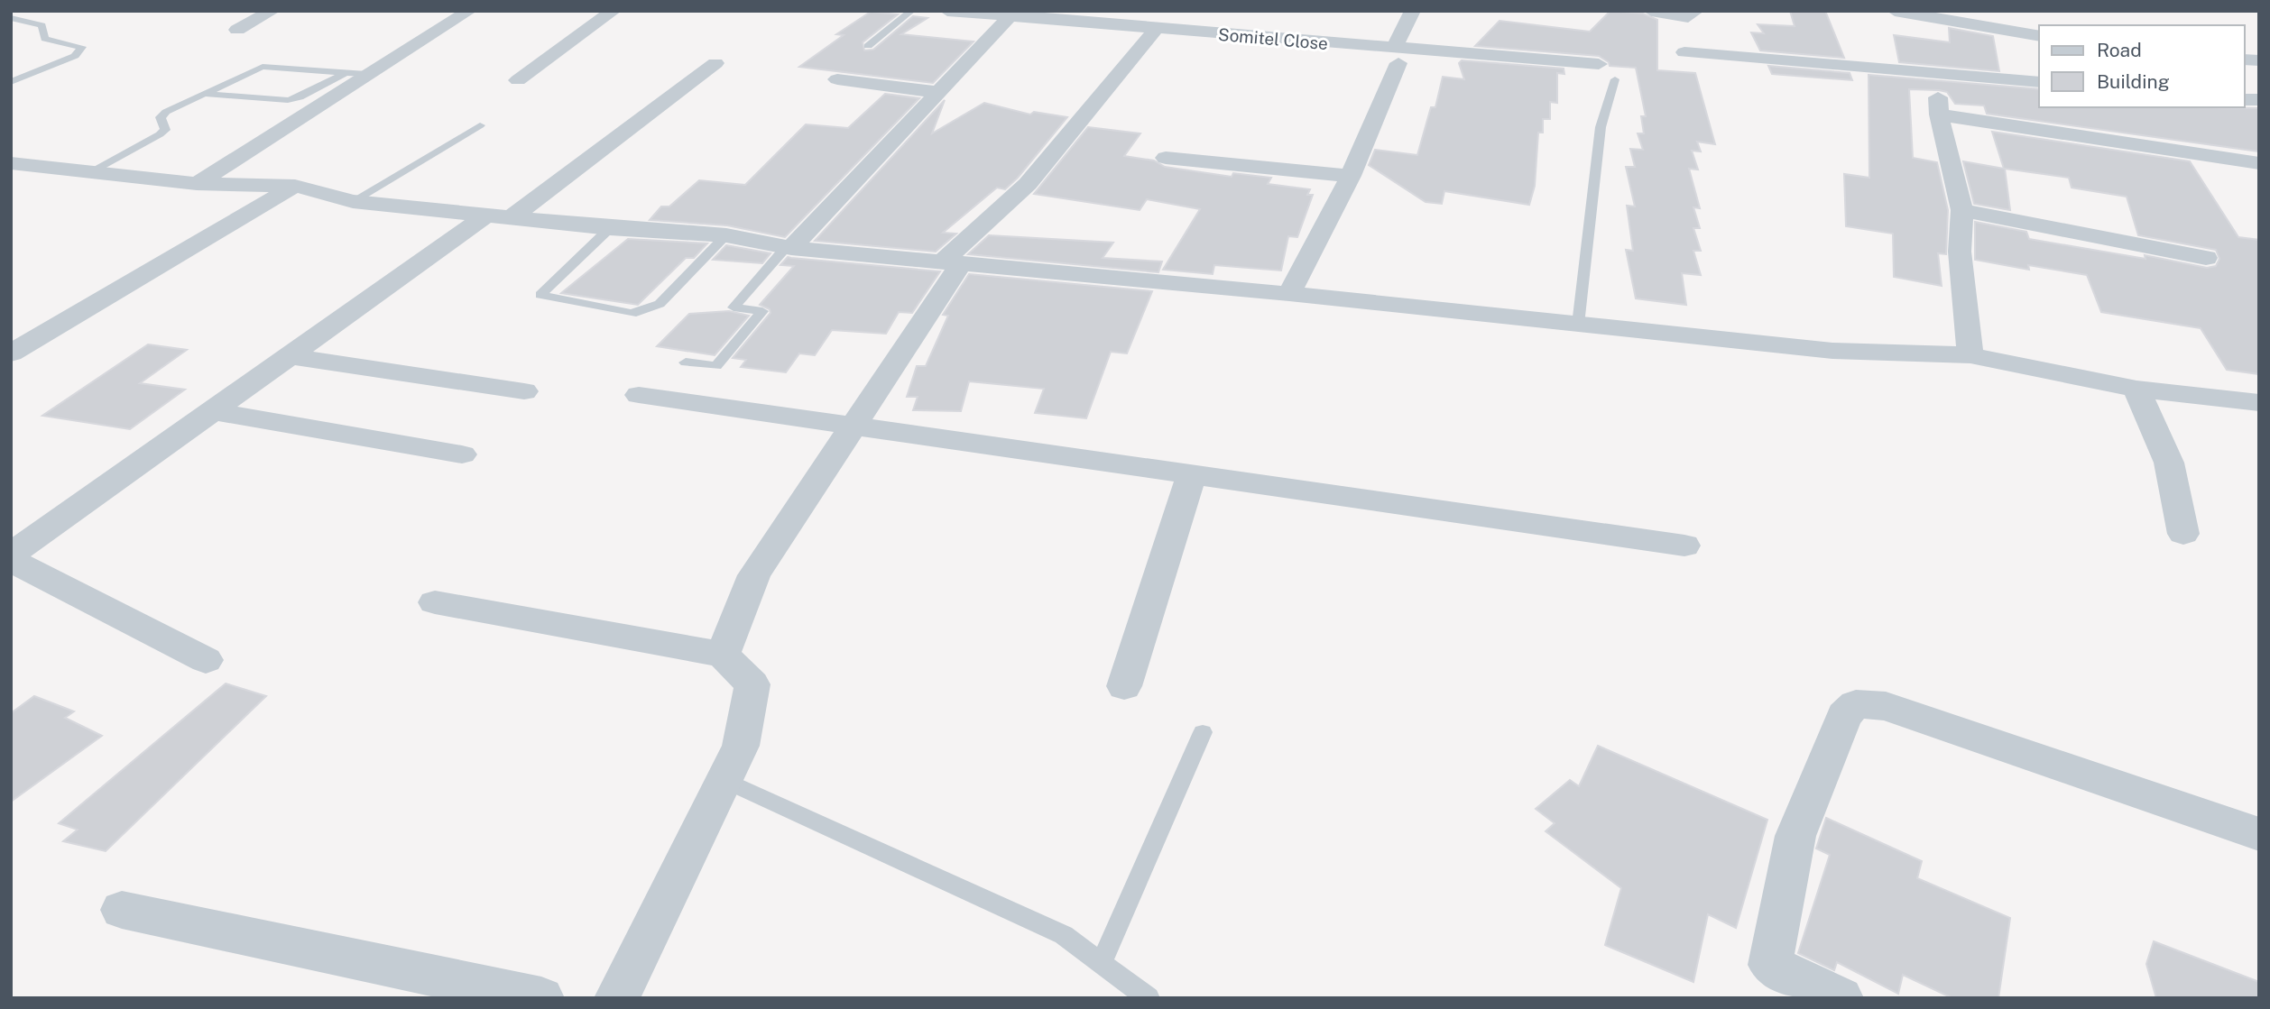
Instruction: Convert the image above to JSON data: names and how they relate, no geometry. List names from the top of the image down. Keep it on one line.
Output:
{"streets":{"street":["Somitel Close"]},"legend":["Road","Building"]}
